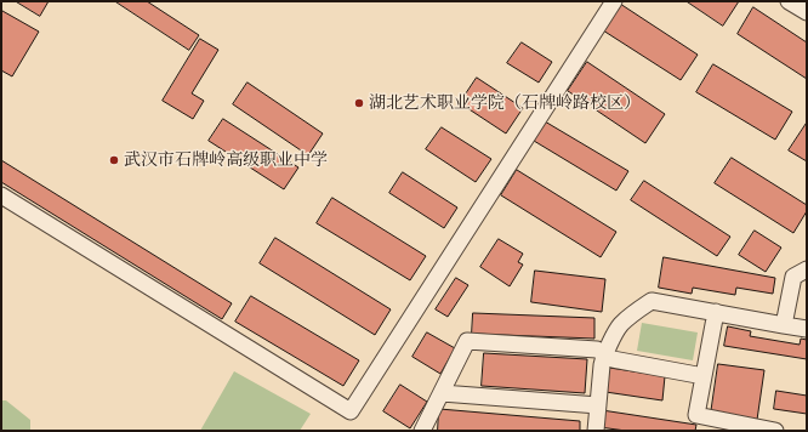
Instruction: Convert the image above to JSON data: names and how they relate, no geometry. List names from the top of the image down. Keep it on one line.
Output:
{"places":["湖北艺术职业学院（石牌岭路校区）","武汉市石牌岭高级职业中学"]}
